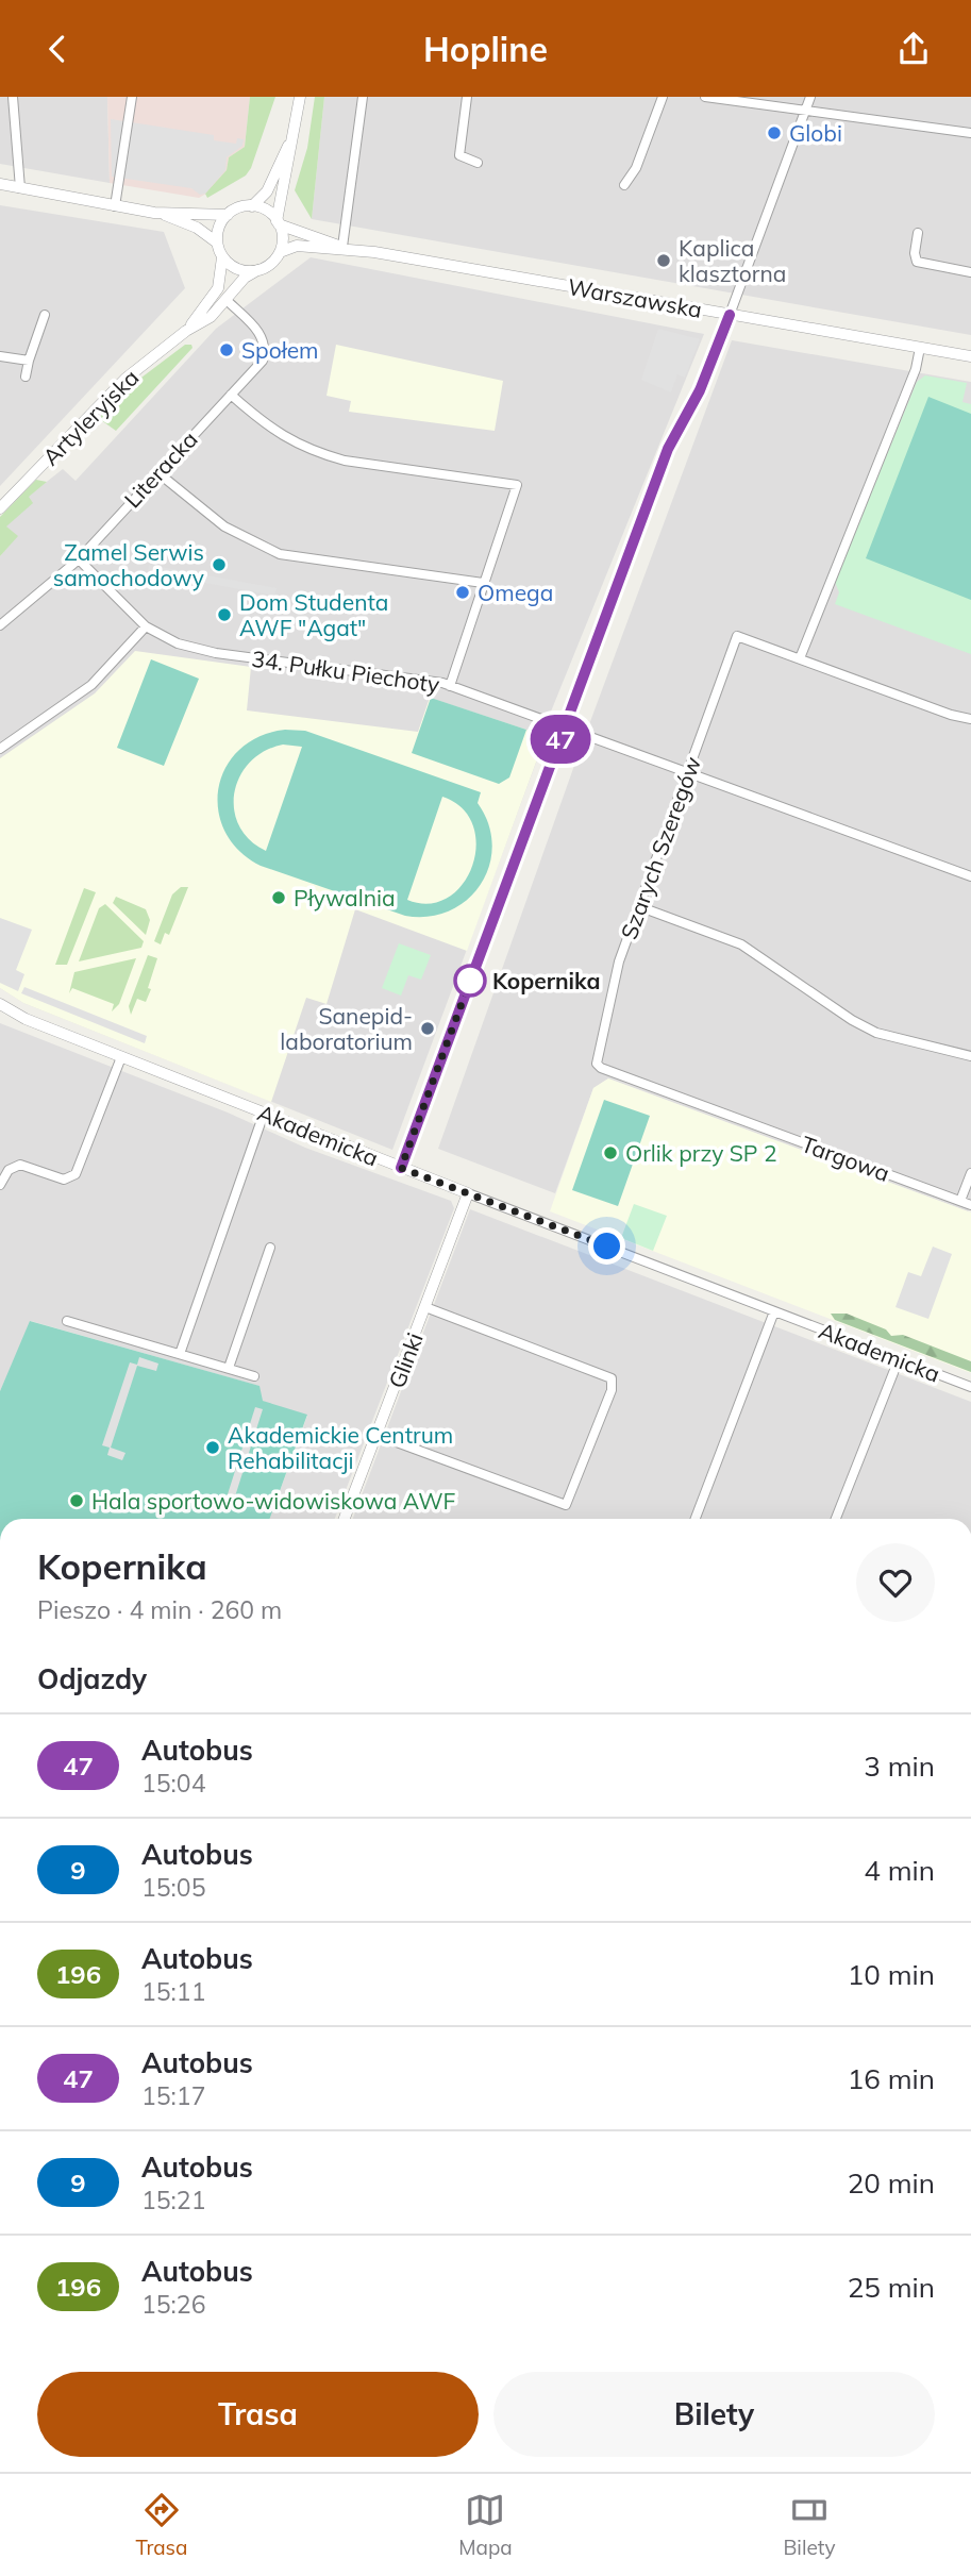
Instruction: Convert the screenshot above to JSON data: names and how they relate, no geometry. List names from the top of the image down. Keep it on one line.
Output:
{"streets":{"street":["Warszawska","Artyleryjska","Literacka","34. Pułku Piechoty","Szarych Szeregów","Akademicka","Targowa","Glinki"]},"crossings":[["Warszawska","Artyleryjska"],["Artyleryjska","Literacka"],["Literacka","34. Pułku Piechoty"],["34. Pułku Piechoty","Szarych Szeregów"],["Szarych Szeregów","Targowa"],["Akademicka","Glinki"]],"places":["Globi","Kaplica klasztorna","Społem","Zamel Serwis samochodowy","Omega","Dom Studenta AWF \"Agat\"","Pływalnia","Kopernika","Sanepid- laboratorium","Orlik przy SP 2","Akademickie Centrum Rehabilitacji","Hala sportowo-widowiskowa AWF"],"lines":["bus line 47"],"page":{"header":"Hopline","on_map":"47","heading":[["Kopernika","Pieszo · 4 min · 260 m"],"Odjazdy"],"list":[{"mark":"47","name":"Autobus","note":"15:04","value":"3 min"},{"mark":"9","name":"Autobus","note":"15:05","value":"4 min"},{"mark":"196","name":"Autobus","note":"15:11","value":"10 min"},{"mark":"47","name":"Autobus","note":"15:17","value":"16 min"},{"mark":"9","name":"Autobus","note":"15:21","value":"20 min"},{"mark":"196","name":"Autobus","note":"15:26","value":"25 min"}],"buttons":["Trasa","Bilety"],"tabs":["Trasa","Mapa","Bilety"]}}
